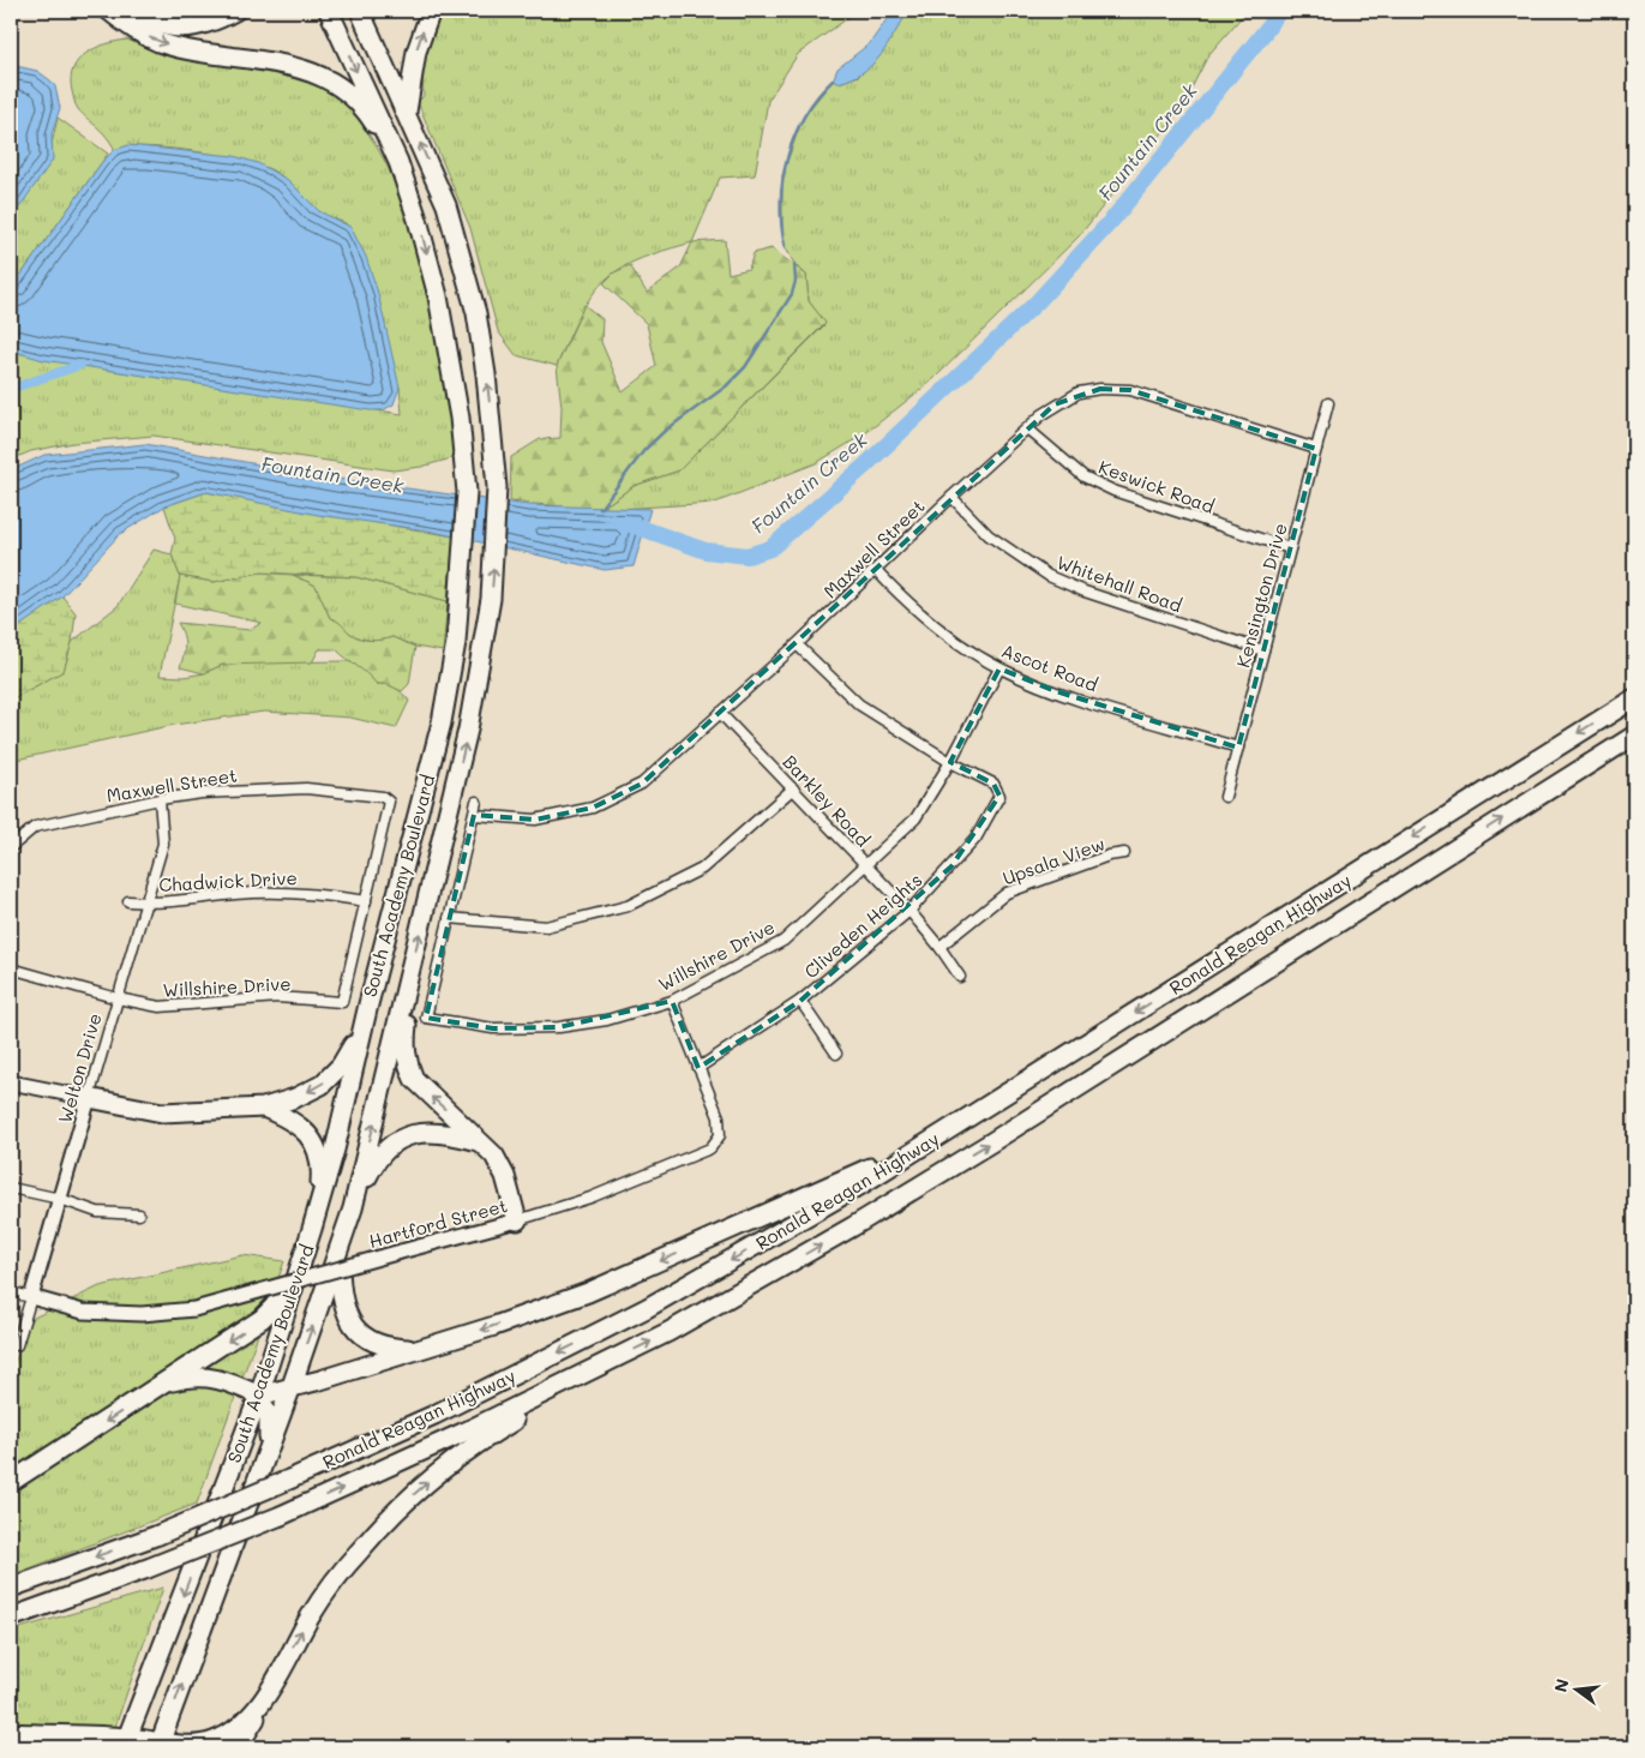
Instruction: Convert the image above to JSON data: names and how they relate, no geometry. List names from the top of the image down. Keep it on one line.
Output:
{"streets":{"highway":["South Academy Boulevard","Ronald Reagan Highway"],"street":["Keswick Road","Maxwell Street","Whitehall Road","Kensington Drive","Ascot Road","Barkley Road","Upsala View","Chadwick Drive","Cliveden Heights","Willshire Drive","Welton Drive","Hartford Street"]},"crossings":[["Keswick Road","Maxwell Street"],["Keswick Road","Kensington Drive"],["Maxwell Street","Whitehall Road"],["Maxwell Street","Kensington Drive"],["Maxwell Street","Ascot Road"],["Maxwell Street","Barkley Road"],["Maxwell Street","Chadwick Drive"],["Maxwell Street","Willshire Drive"],["Maxwell Street","Welton Drive"],["Whitehall Road","Kensington Drive"],["Kensington Drive","Ascot Road"],["Ascot Road","Willshire Drive"],["Barkley Road","Upsala View"],["Barkley Road","Cliveden Heights"],["Barkley Road","Willshire Drive"],["Chadwick Drive","Willshire Drive"],["Chadwick Drive","Welton Drive"],["Cliveden Heights","Willshire Drive"],["Cliveden Heights","Hartford Street"],["Willshire Drive","Welton Drive"],["Willshire Drive","Hartford Street"],["Welton Drive","Hartford Street"]],"water":["Fountain Creek"],"north":"left"}
